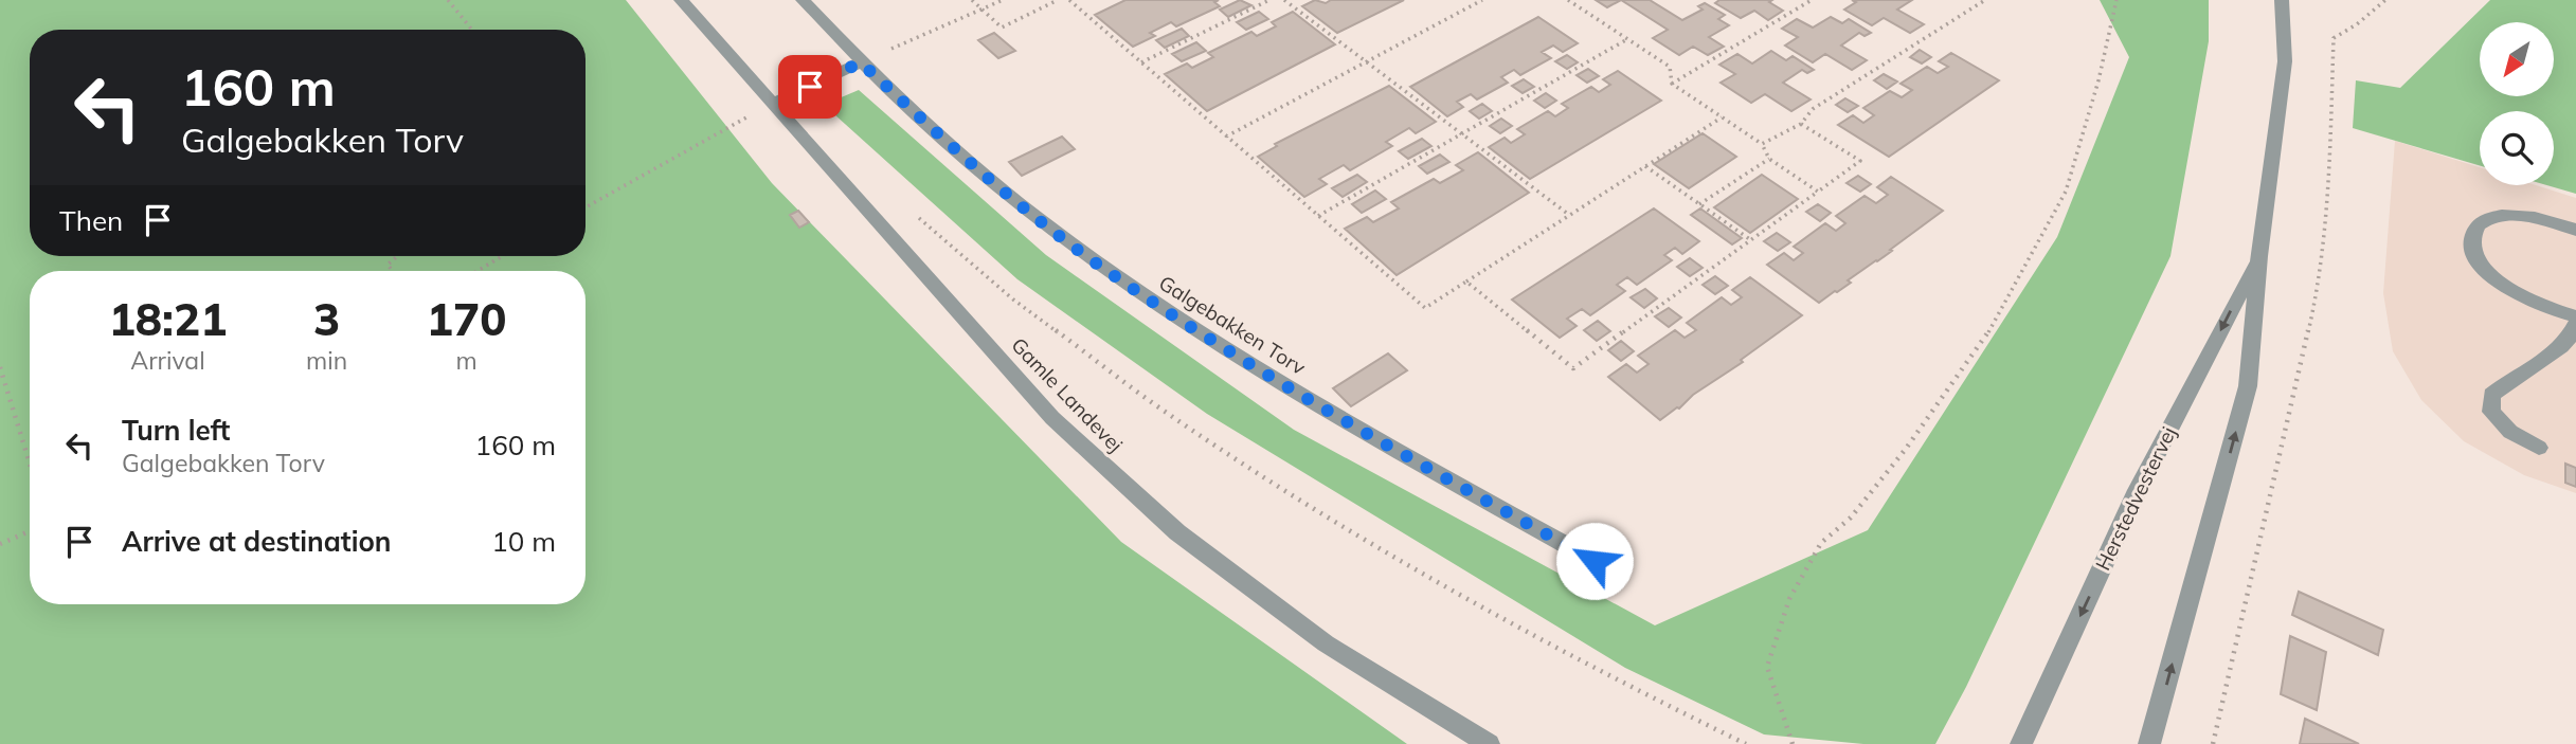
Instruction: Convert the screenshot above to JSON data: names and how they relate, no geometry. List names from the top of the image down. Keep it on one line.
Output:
{"streets":{"street":["Galgebakken Torv","Gamle Landevej","Herstedvestervej"]},"north":"bottom left","page":{"turn":["160 m","Galgebakken Torv"],"then":"Then","eta":["18:21","Arrival","3","min","170","m"],"list":[{"name":"Turn left","note":"Galgebakken Torv","value":"160 m"},{"name":"Arrive at destination","value":"10 m"}]}}
